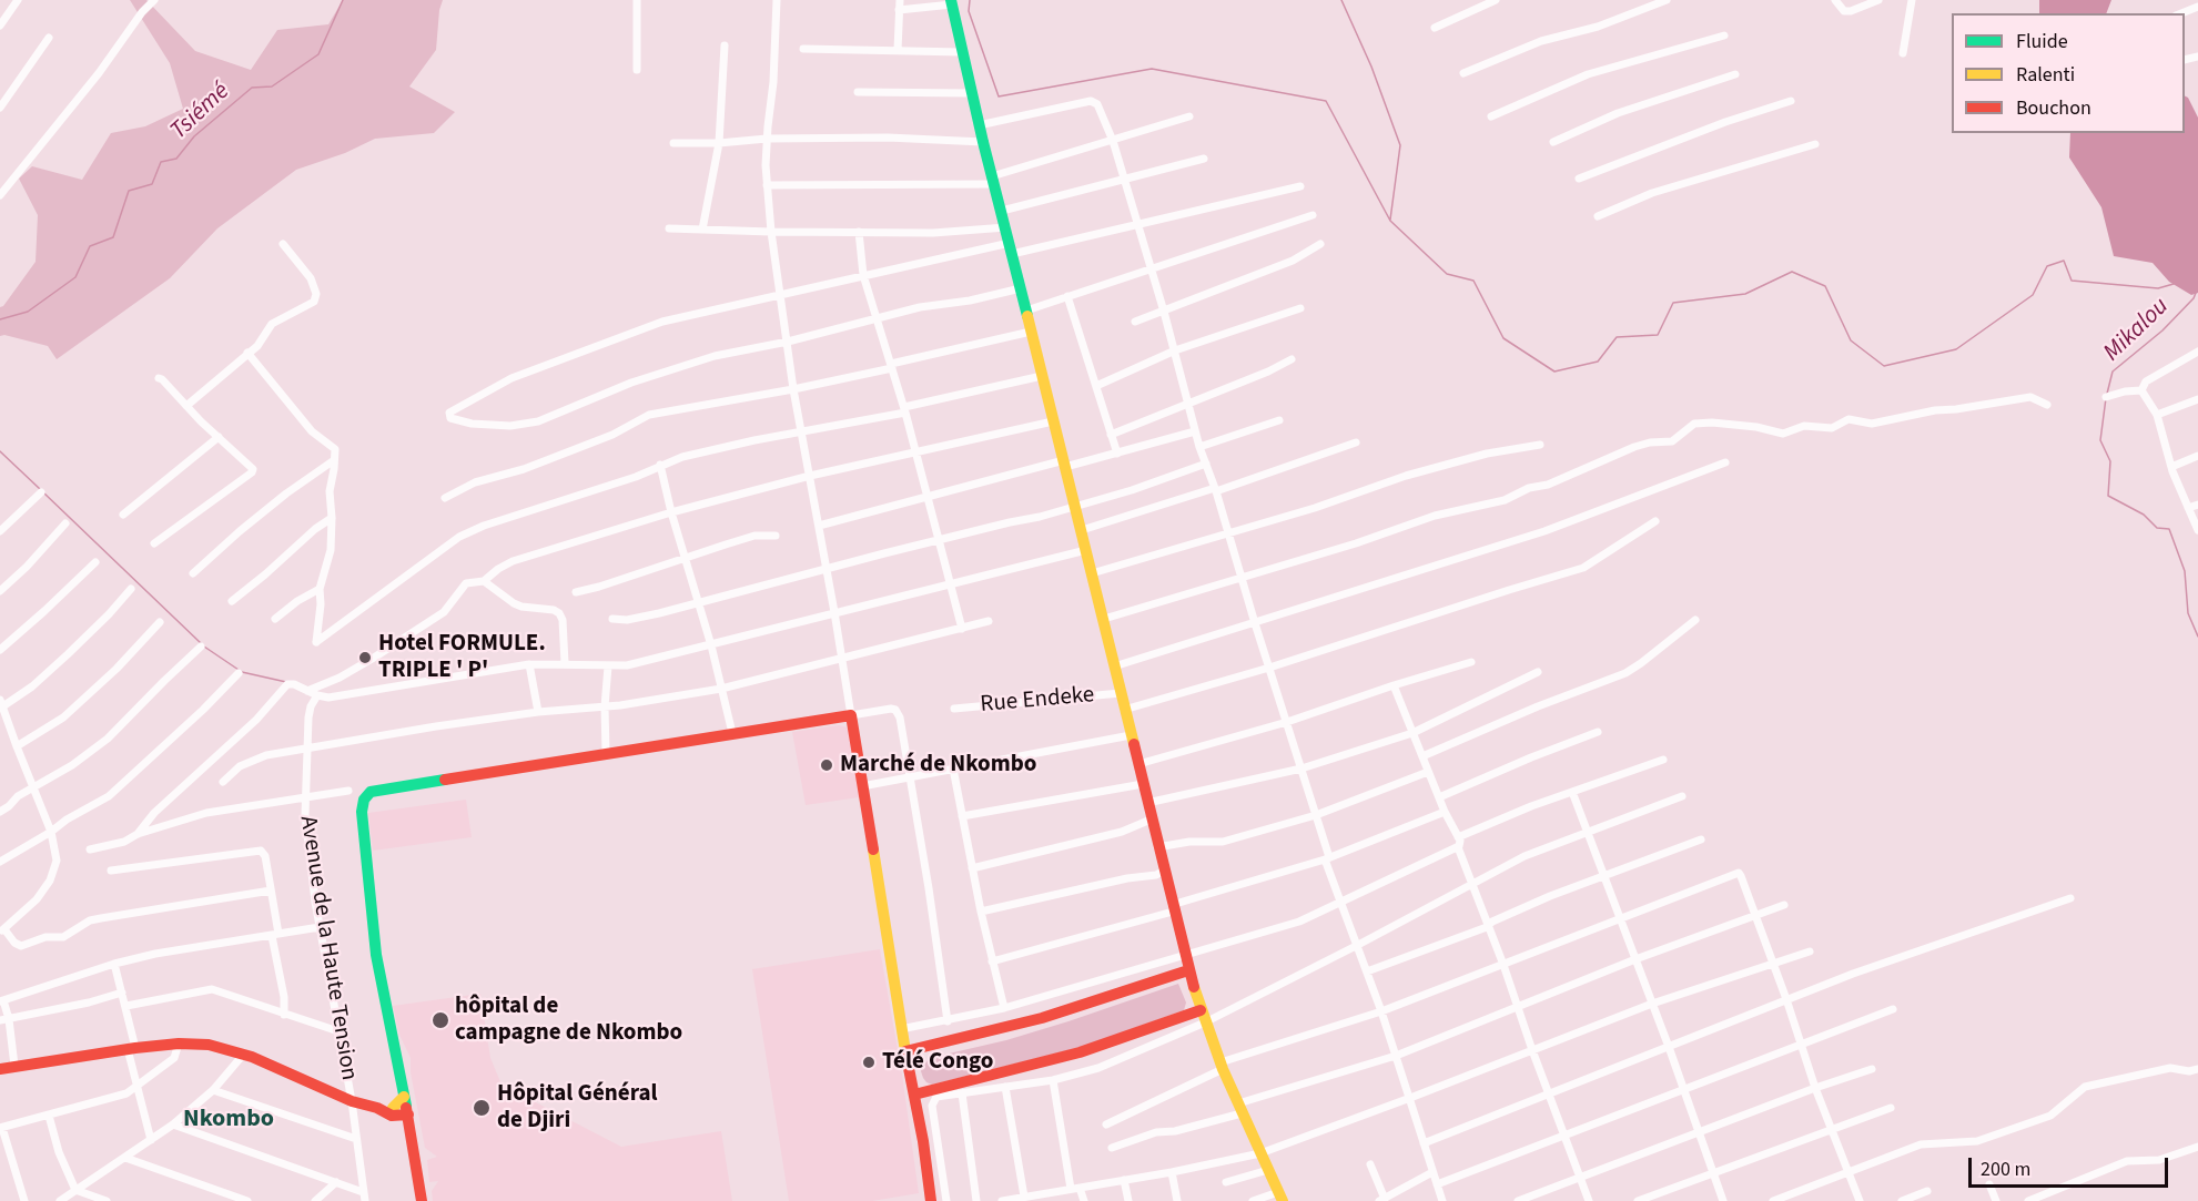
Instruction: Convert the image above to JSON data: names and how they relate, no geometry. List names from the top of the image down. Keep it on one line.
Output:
{"streets":{"street":["Rue Endeke","Avenue de la Haute Tension"]},"districts":["Nkombo"],"water":["Tsiémé","Mikalou"],"places":["Hotel FORMULE. TRIPLE ' P'","Marché de Nkombo","hôpital de campagne de Nkombo","Télé Congo","Hôpital Général de Djiri"],"legend":["Fluide","Ralenti","Bouchon"],"scale_bar":"200 m"}
